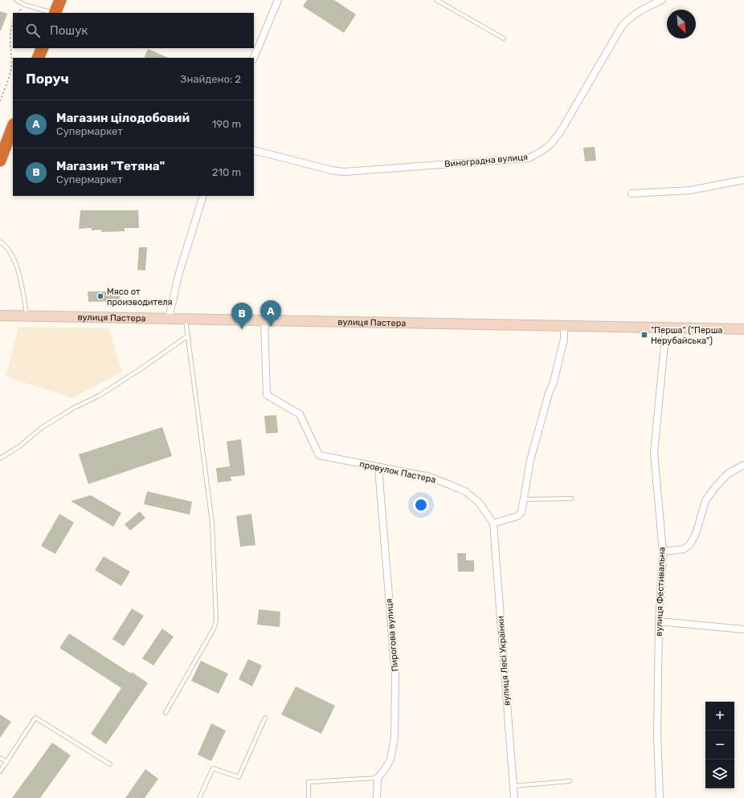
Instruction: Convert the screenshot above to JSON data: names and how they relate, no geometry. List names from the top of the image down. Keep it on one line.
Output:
{"streets":{"street":["Виноградна вулиця","вулиця Пастера","провулок Пастера","вулиця Фестивальна","Пирогова вулиця","вулиця Лесі Українки"]},"crossings":[["вулиця Пастера","провулок Пастера"],["вулиця Пастера","вулиця Фестивальна"],["провулок Пастера","Пирогова вулиця"],["провулок Пастера","вулиця Лесі Українки"]],"places":{"other":["Мясо от производителя"],"transit":["\"Перша\" (\"Перша Нерубайська\")"]},"north":"bottom right","page":{"search":"Пошук","heading":["Поруч","Знайдено: 2"],"list":[{"mark":"A","name":"Магазин цілодобовий","note":"Супермаркет","value":"190 m"},{"mark":"B","name":"Магазин \"Тетяна\"","note":"Супермаркет","value":"210 m"}],"pins":["A","B"],"map_buttons":["+","−"]}}
